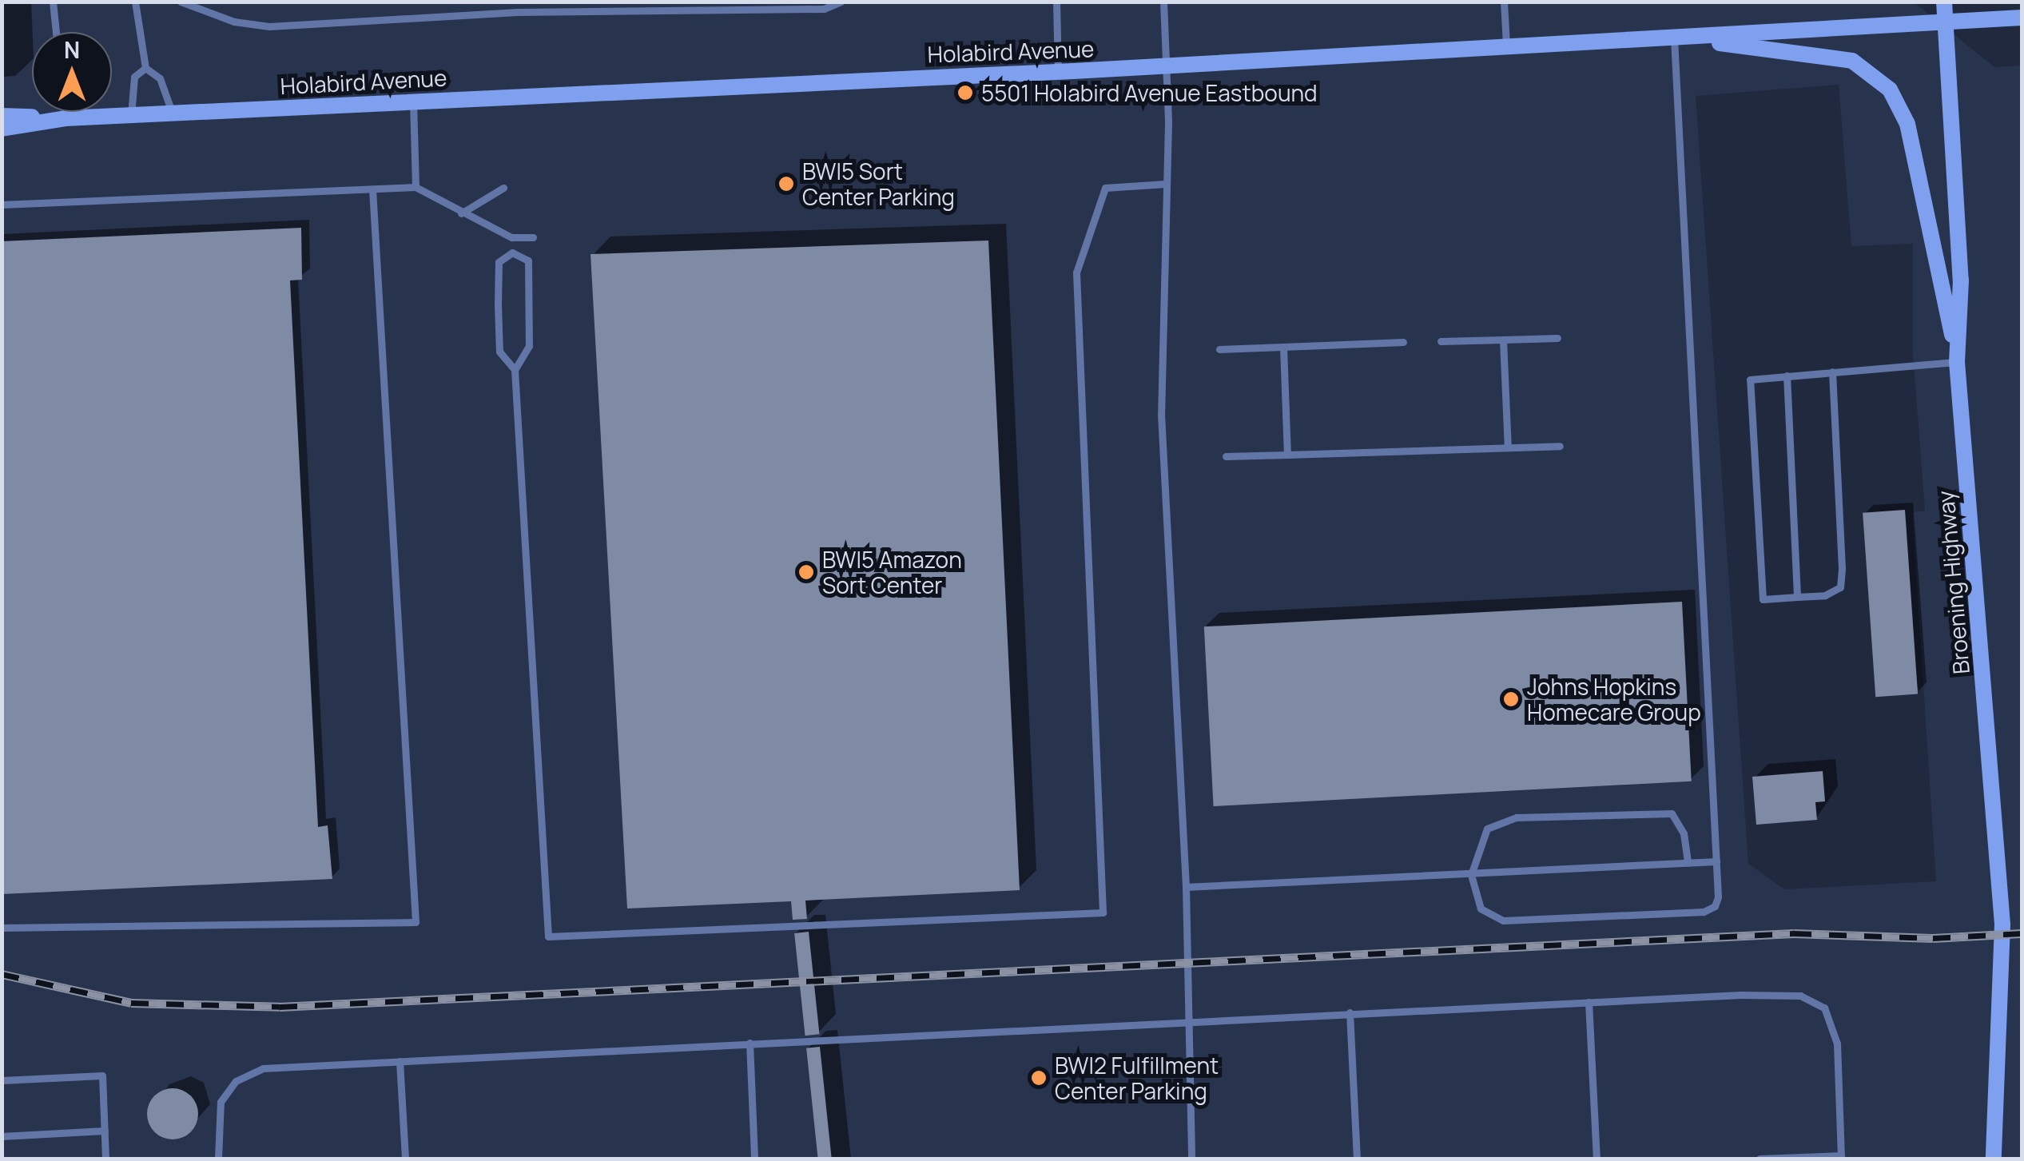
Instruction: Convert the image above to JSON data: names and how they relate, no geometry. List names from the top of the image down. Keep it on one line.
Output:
{"streets":{"main road":["Holabird Avenue","Broening Highway"]},"crossings":[["Holabird Avenue","Broening Highway"]],"places":["5501 Holabird Avenue Eastbound","BWI5 Sort Center Parking","BWI5 Amazon Sort Center","Johns Hopkins Homecare Group","BWI2 Fulfillment Center Parking"],"north":"top"}
